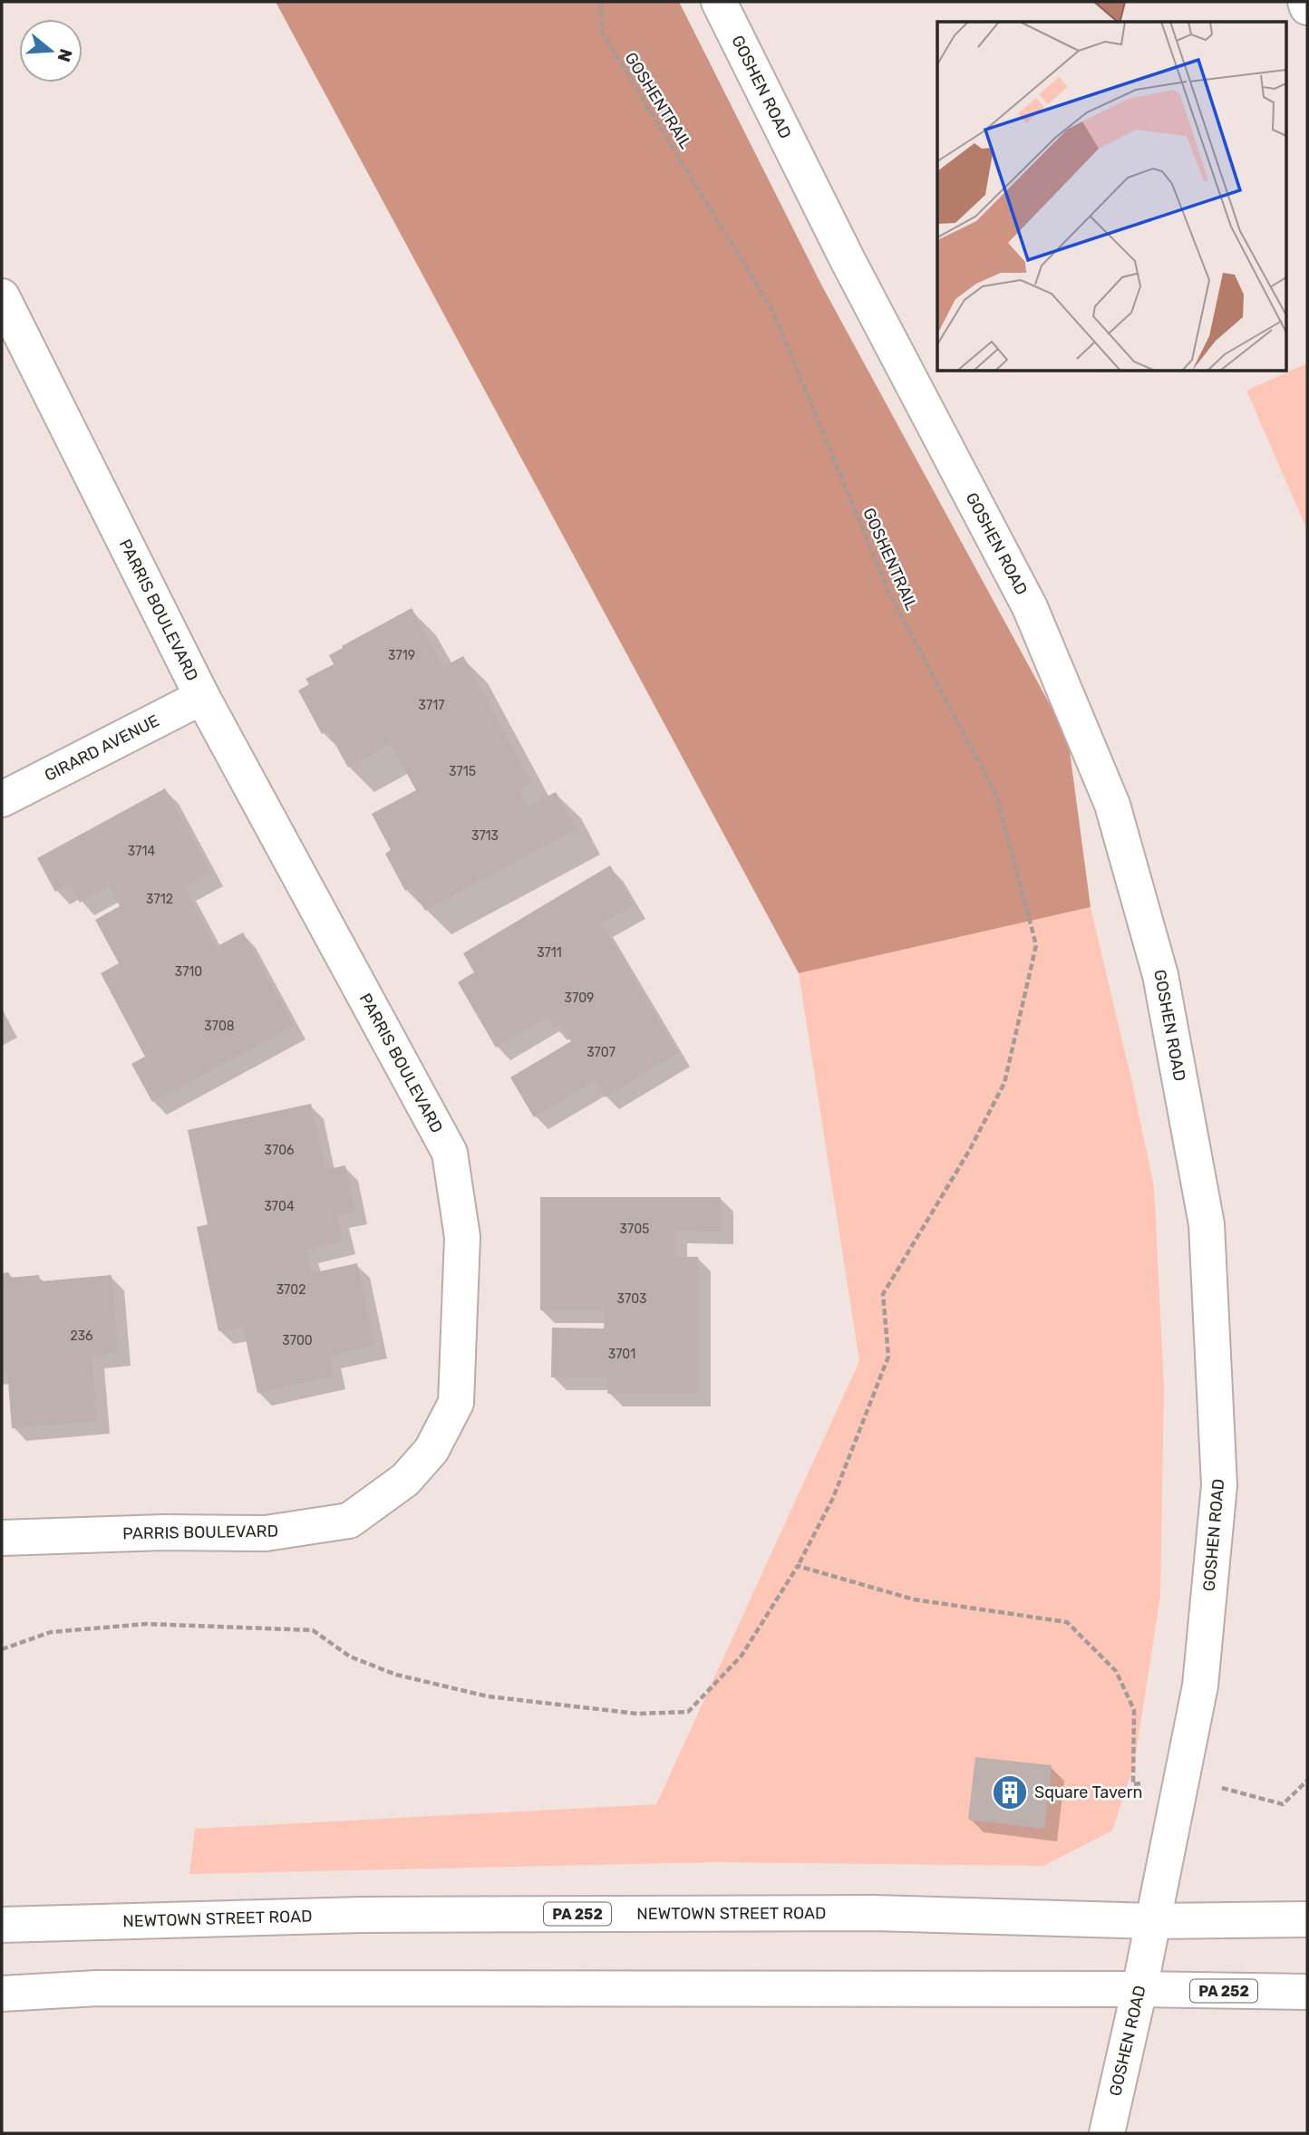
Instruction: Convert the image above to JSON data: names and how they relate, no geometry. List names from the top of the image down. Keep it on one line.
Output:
{"streets":{"main road":["GOSHEN ROAD","PARRIS BOULEVARD","GIRARD AVENUE","PA 252","NEWTOWN STREET ROAD"],"path":["GOSHENTRAIL"]},"crossings":[["GOSHEN ROAD","PA 252"],["GOSHEN ROAD","NEWTOWN STREET ROAD"],["PARRIS BOULEVARD","GIRARD AVENUE"]],"places":{"building":["Square Tavern"]},"house_numbers":["3719","3717","3715","3713","3714","3712","3711","3710","3709","3708","3707","3706","3704","3705","3702","3703","236","3700","3701"],"north":"right"}
